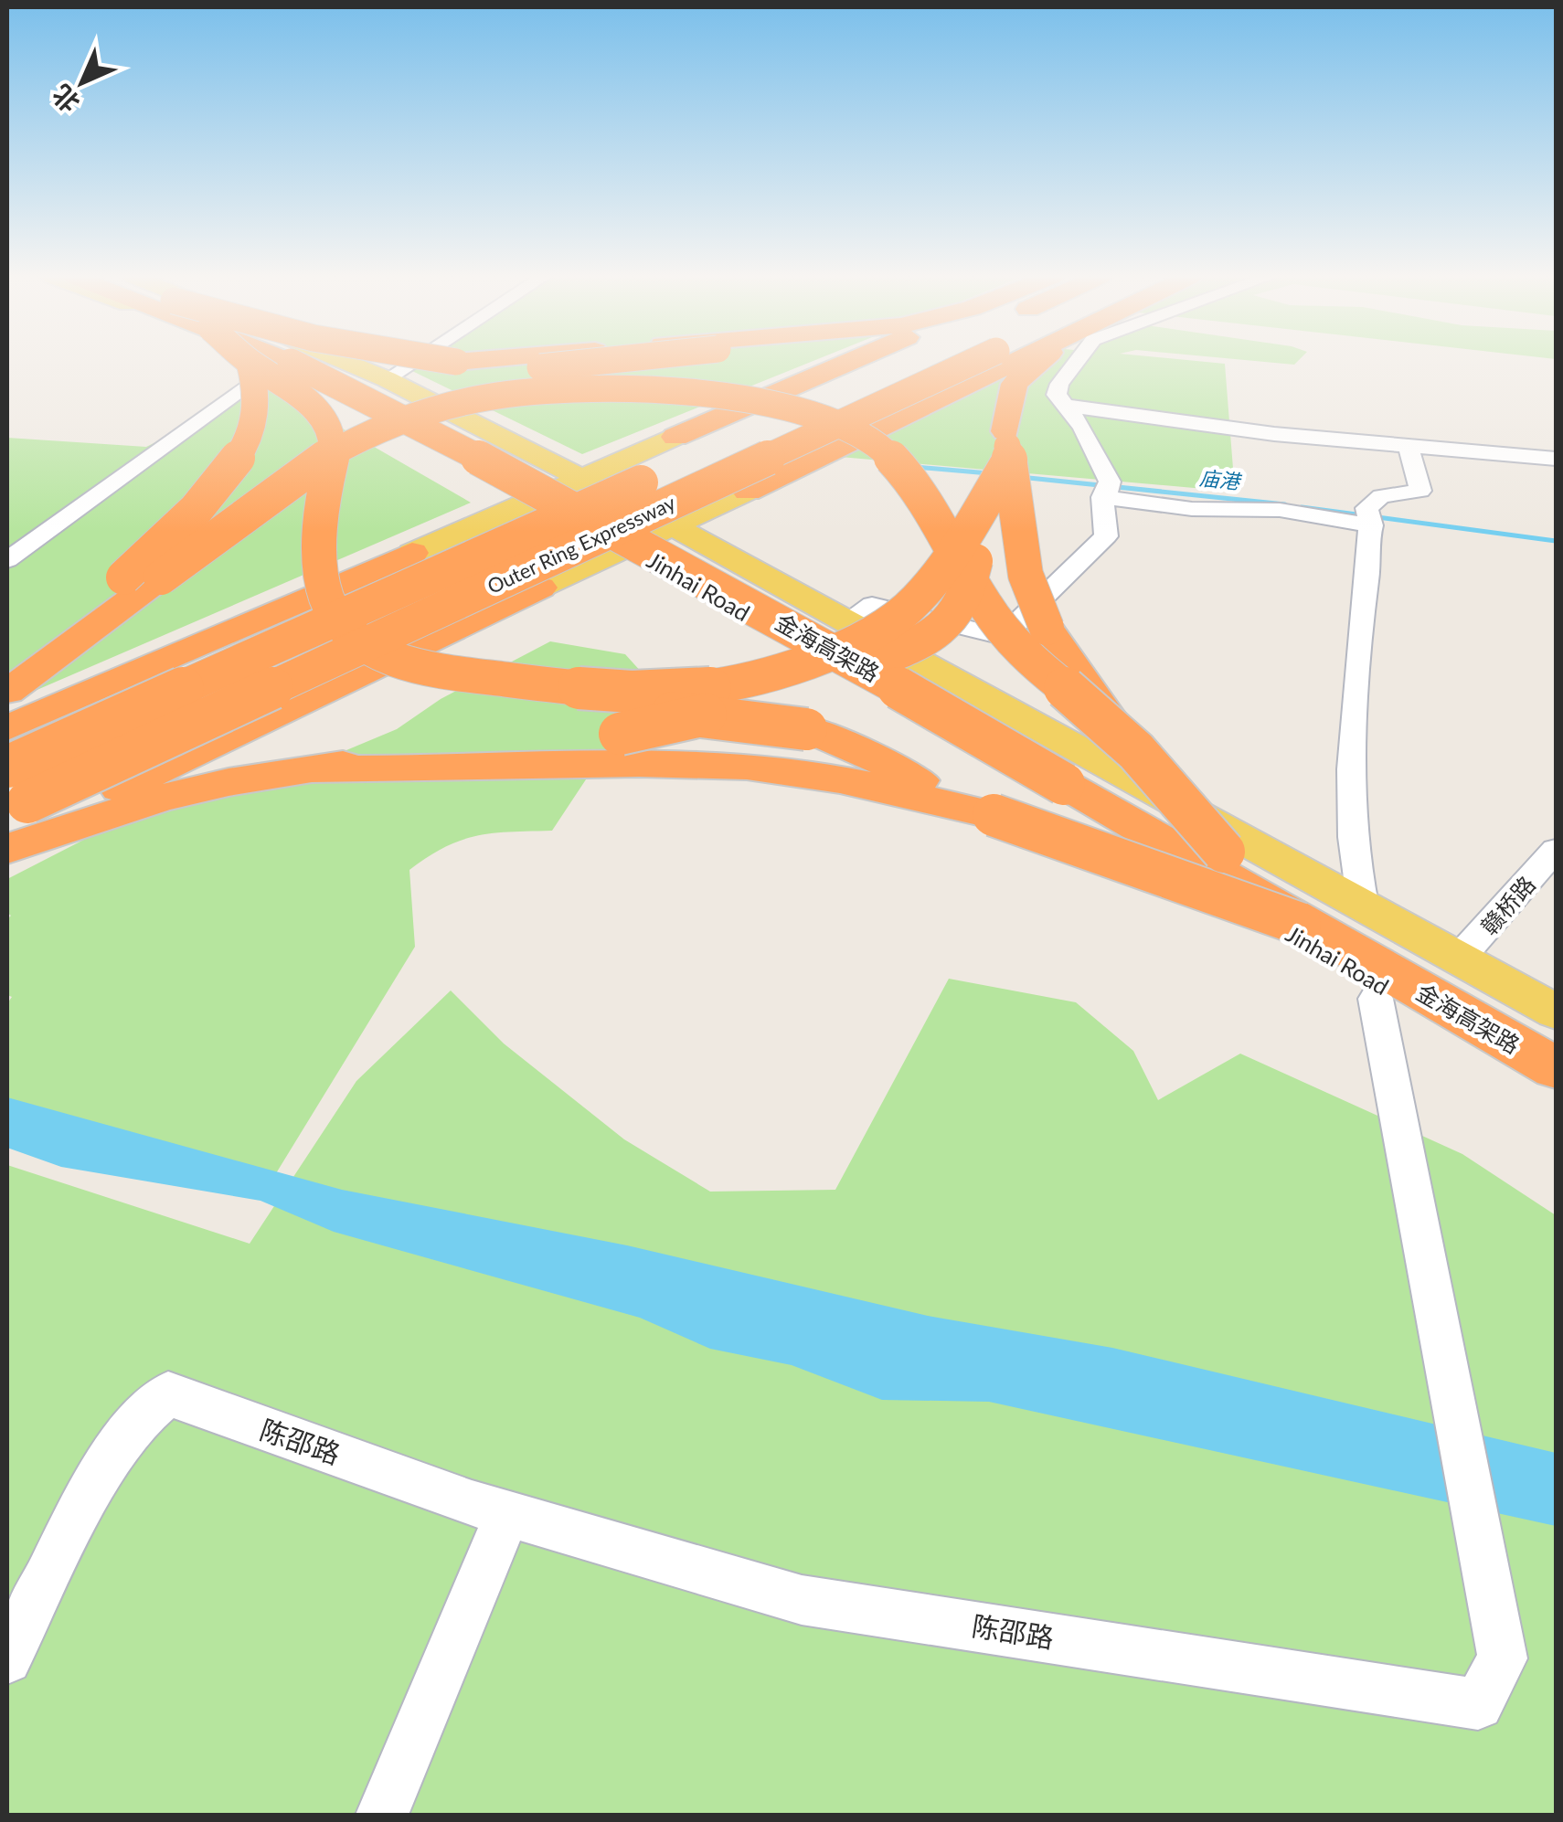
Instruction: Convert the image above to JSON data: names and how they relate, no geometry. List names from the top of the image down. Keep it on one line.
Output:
{"streets":{"highway":["Outer Ring Expressway","金海高架路"],"main road":["Jinhai Road"],"street":["赣桥路","陈邵路"]},"crossings":[["Jinhai Road","赣桥路"]],"water":["庙港"],"north":"bottom left"}
